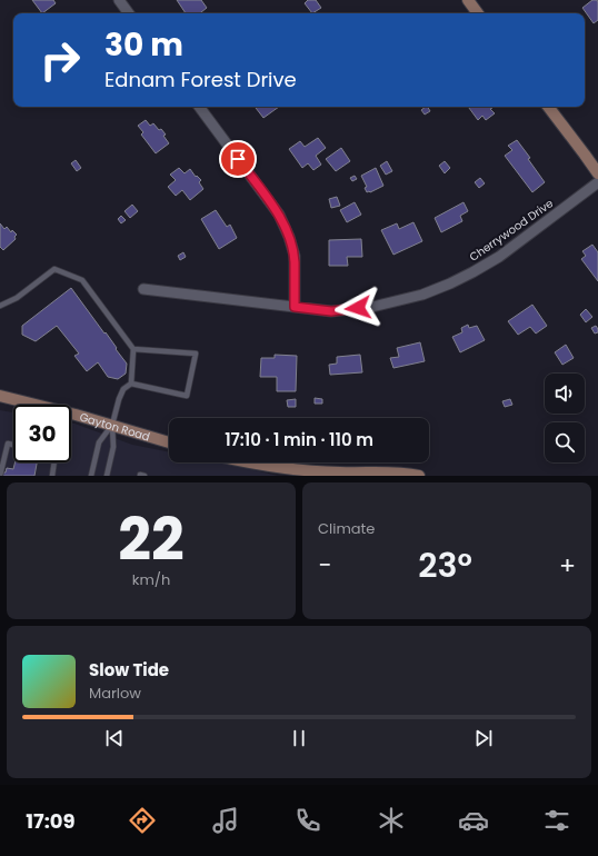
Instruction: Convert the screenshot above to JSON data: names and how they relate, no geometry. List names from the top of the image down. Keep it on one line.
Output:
{"streets":{"street":["Cherrywood Drive","Gayton Road"]},"page":{"turn":["30 m","Ednam Forest Drive"],"limit":"30","trip":"17:10 · 1 min · 110 m","tile":[["22","km/h"],"Climate"],"heat":["−","23°","+"],"song":["Slow Tide","Marlow"],"tabs":"17:09"}}
